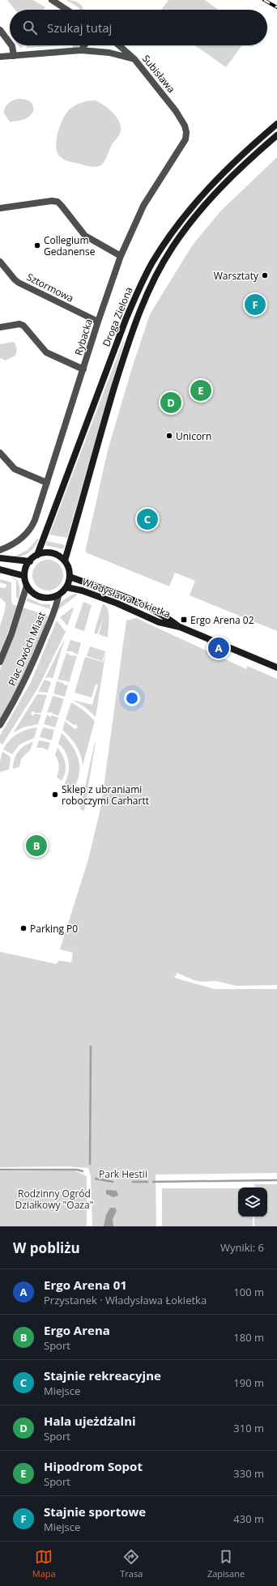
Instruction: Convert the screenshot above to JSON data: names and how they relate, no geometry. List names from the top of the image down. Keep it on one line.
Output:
{"streets":{"street":["Subisława","Sztormowa","Droga Zielona","Rybacka","Władysława Łokietka","Plac Dwóch Miast"]},"crossings":[["Subisława","Rybacka"],["Sztormowa","Rybacka"],["Droga Zielona","Władysława Łokietka"],["Droga Zielona","Plac Dwóch Miast"],["Władysława Łokietka","Plac Dwóch Miast"]],"parks":["Park Hestii","Rodzinny Ogród Działkowy \"Oaza\""],"places":{"other":["Collegium Gedanense","Warsztaty","Unicorn","Sklep z ubraniami roboczymi Carhartt","Parking P0"],"transit":["Ergo Arena 02"]},"page":{"search":"Szukaj tutaj","pins":["F","E","D","C","A","B"],"heading":["W pobliżu","Wyniki: 6"],"list":[{"mark":"A","name":"Ergo Arena 01","note":"Przystanek · Władysława Łokietka","value":"100 m"},{"mark":"B","name":"Ergo Arena","note":"Sport","value":"180 m"},{"mark":"C","name":"Stajnie rekreacyjne","note":"Miejsce","value":"190 m"},{"mark":"D","name":"Hala ujeżdżalni","note":"Sport","value":"310 m"},{"mark":"E","name":"Hipodrom Sopot","note":"Sport","value":"330 m"},{"mark":"F","name":"Stajnie sportowe","note":"Miejsce","value":"430 m"}],"nav":["Mapa","Trasa","Zapisane"]}}
